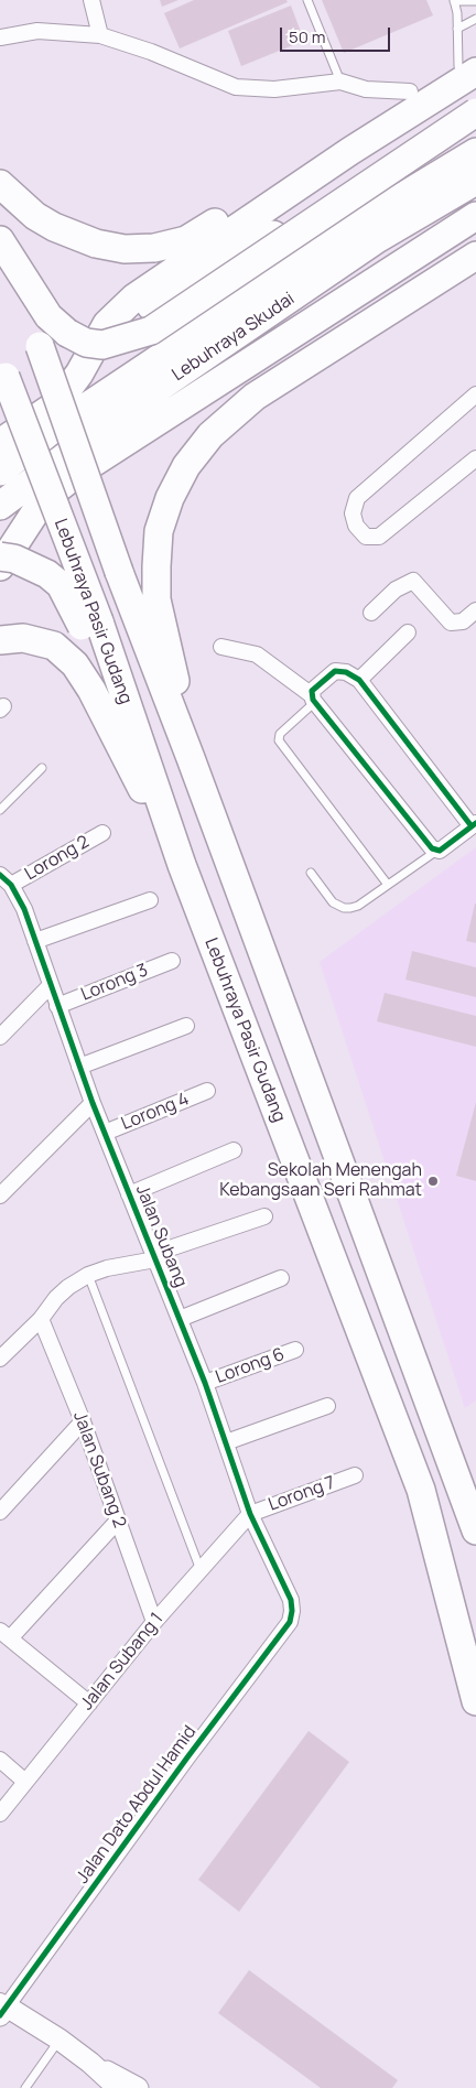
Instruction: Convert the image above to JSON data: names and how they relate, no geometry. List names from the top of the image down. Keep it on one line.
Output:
{"streets":{"highway":["Lebuhraya Skudai","Lebuhraya Pasir Gudang"],"street":["Lorong 2","Lorong 3","Lorong 4","Jalan Subang","Lorong 6","Jalan Subang 2","Lorong 7","Jalan Subang 1","Jalan Dato Abdul Hamid"]},"crossings":[["Lorong 2","Jalan Subang"],["Lorong 3","Jalan Subang"],["Lorong 4","Jalan Subang"],["Jalan Subang","Lorong 6"],["Jalan Subang","Lorong 7"],["Jalan Subang","Jalan Subang 1"],["Jalan Subang","Jalan Dato Abdul Hamid"],["Jalan Subang 2","Jalan Subang 1"],["Lorong 7","Jalan Subang 1"]],"places":["Sekolah Menengah Kebangsaan Seri Rahmat"],"scale_bar":"50 m"}
